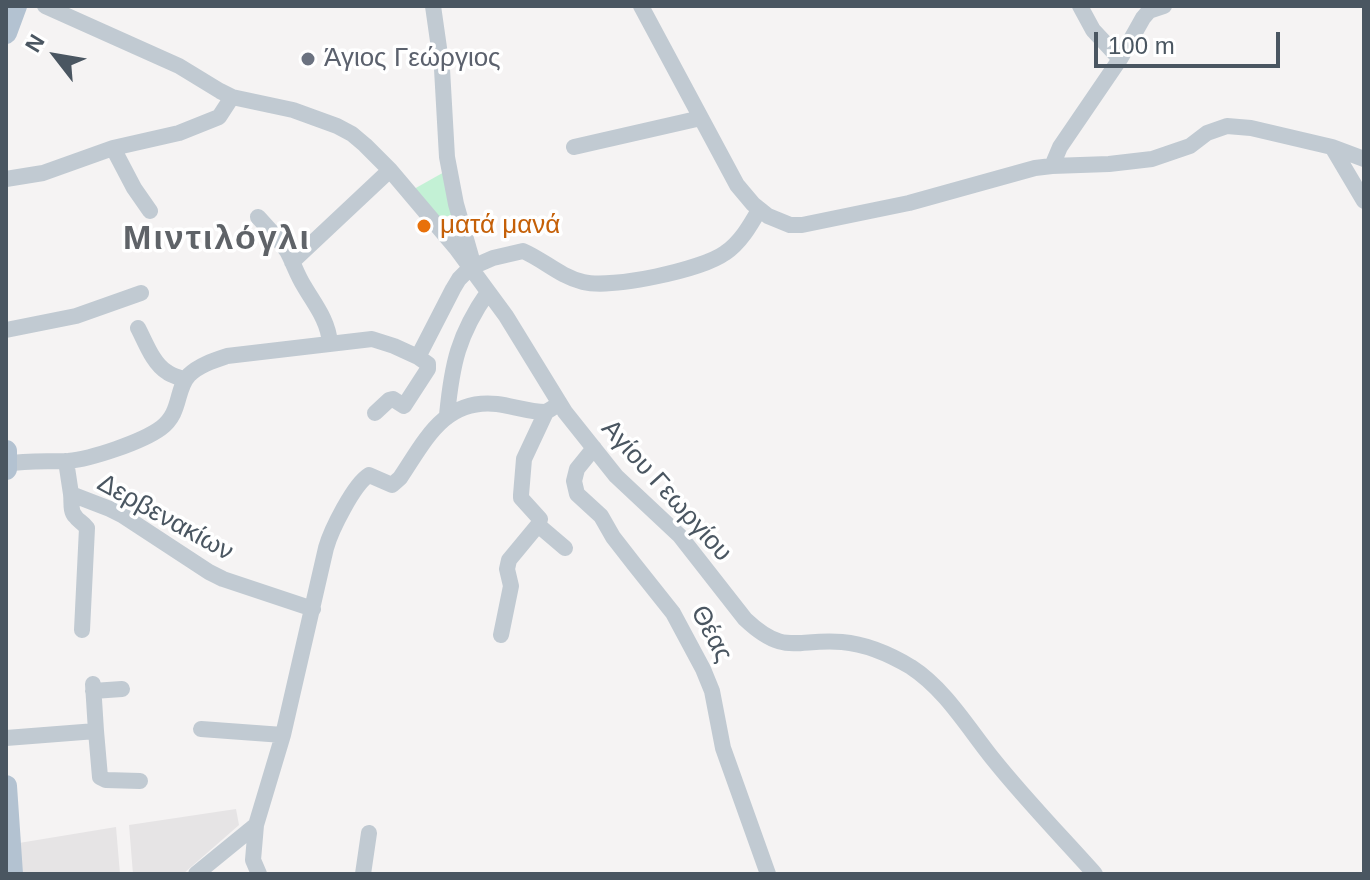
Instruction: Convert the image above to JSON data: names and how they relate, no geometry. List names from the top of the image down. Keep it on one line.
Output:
{"streets":{"street":["Αγίου Γεωργίου","Δερβενακίων","Θέας"]},"crossings":[["Αγίου Γεωργίου","Θέας"]],"districts":["Μιντιλόγλι"],"places":["Άγιος Γεώργιος","ματά μανά"],"scale_bar":"100 m","north":"top left"}
